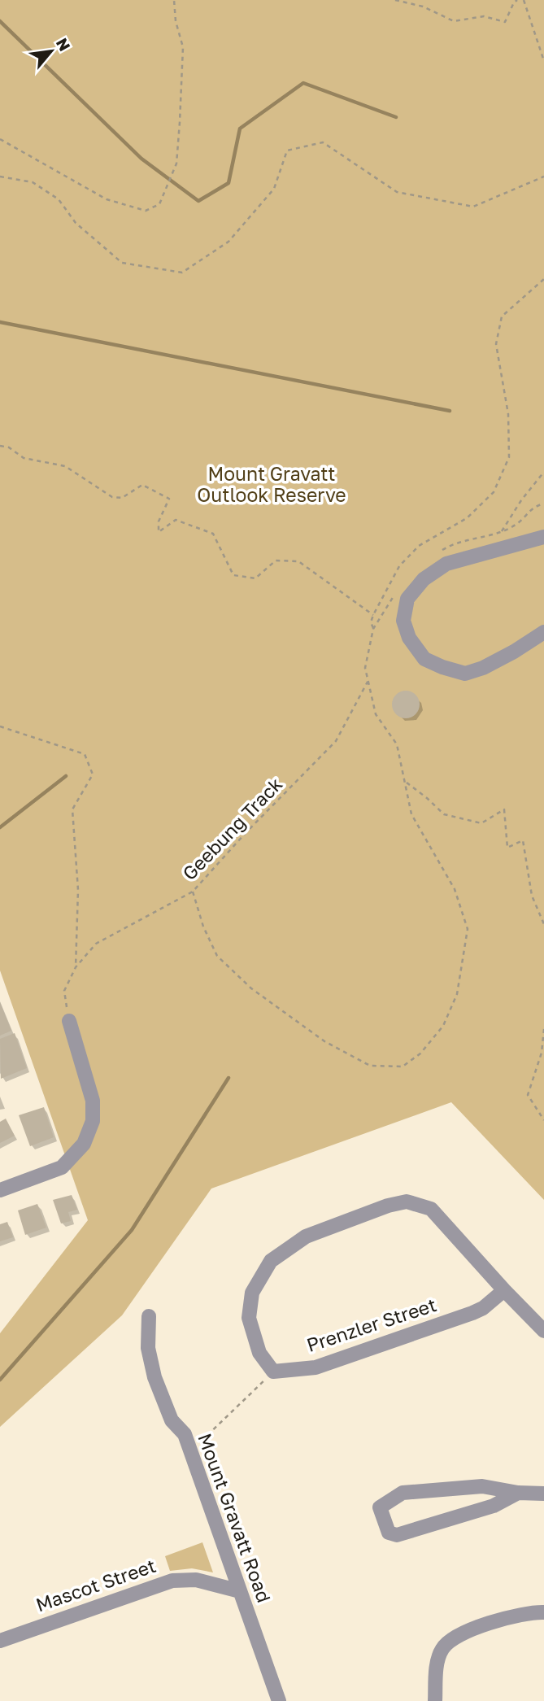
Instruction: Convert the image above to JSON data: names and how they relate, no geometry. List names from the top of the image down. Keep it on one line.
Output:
{"streets":{"street":["Prenzler Street","Mount Gravatt Road","Mascot Street"],"path":["Geebung Track"]},"crossings":[["Mount Gravatt Road","Mascot Street"]],"parks":["Mount Gravatt Outlook Reserve"],"north":"top right"}
